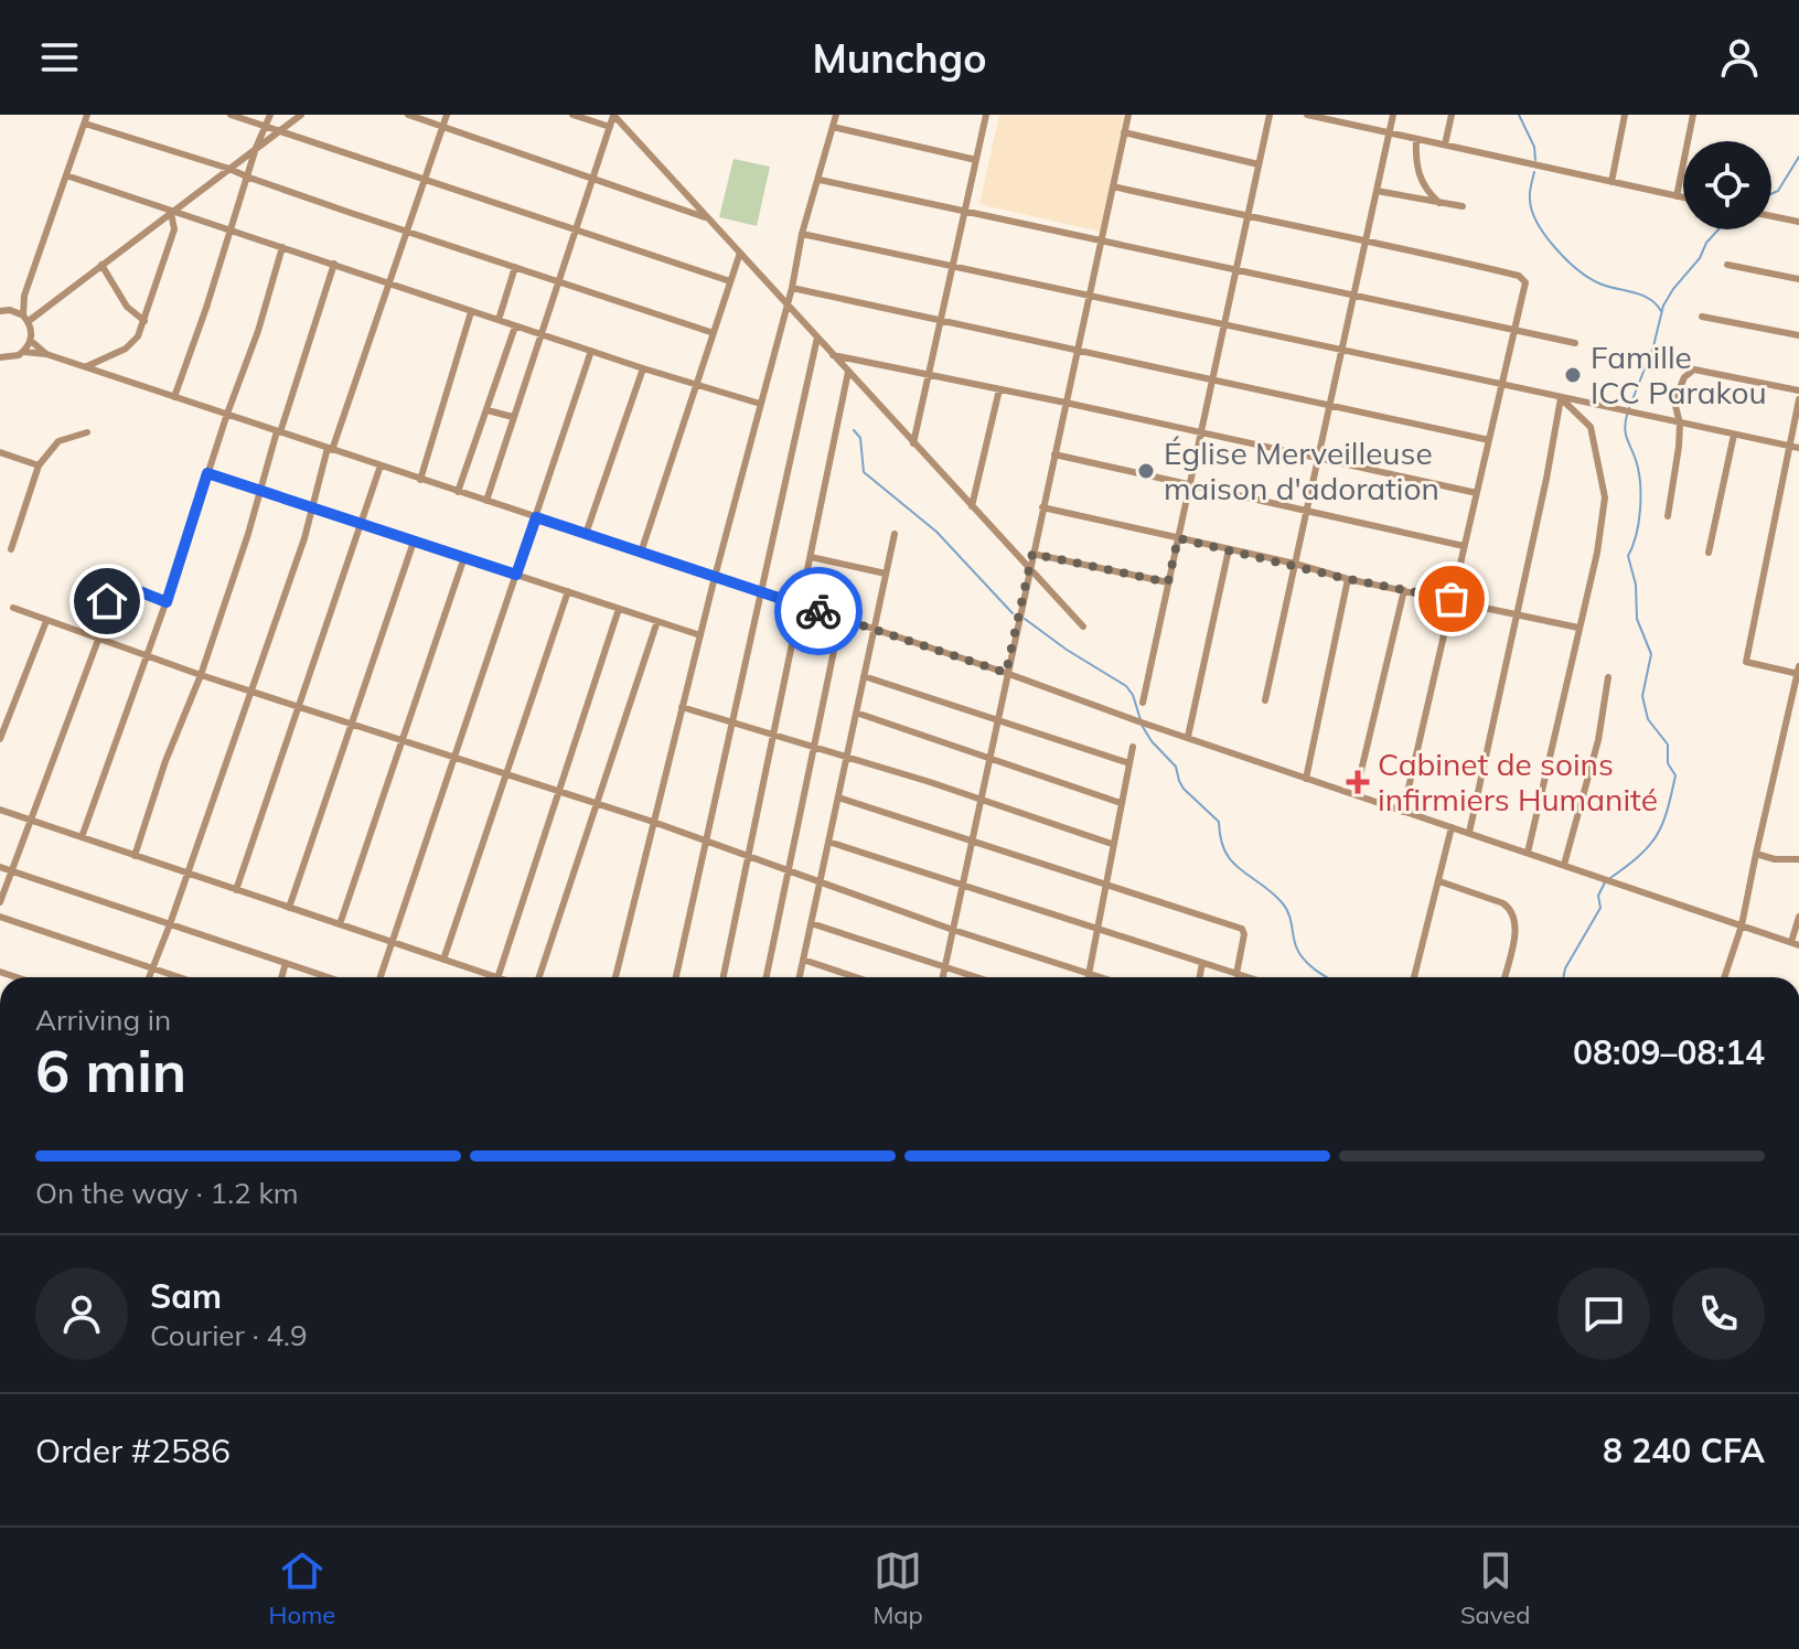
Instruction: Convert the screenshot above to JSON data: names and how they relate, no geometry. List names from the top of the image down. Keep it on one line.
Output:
{"places":{"other":["Famille ICC Parakou","Église Merveilleuse maison d'adoration"],"health":["Cabinet de soins infirmiers Humanité"]},"page":{"header":"Munchgo","heading":["6 min","Arriving in","08:09–08:14"],"panel":["Sam","Courier · 4.9","Order #2586","8 240 CFA"],"bar":"On the way · 1.2 km","tabs":["Home","Map","Saved"]}}
